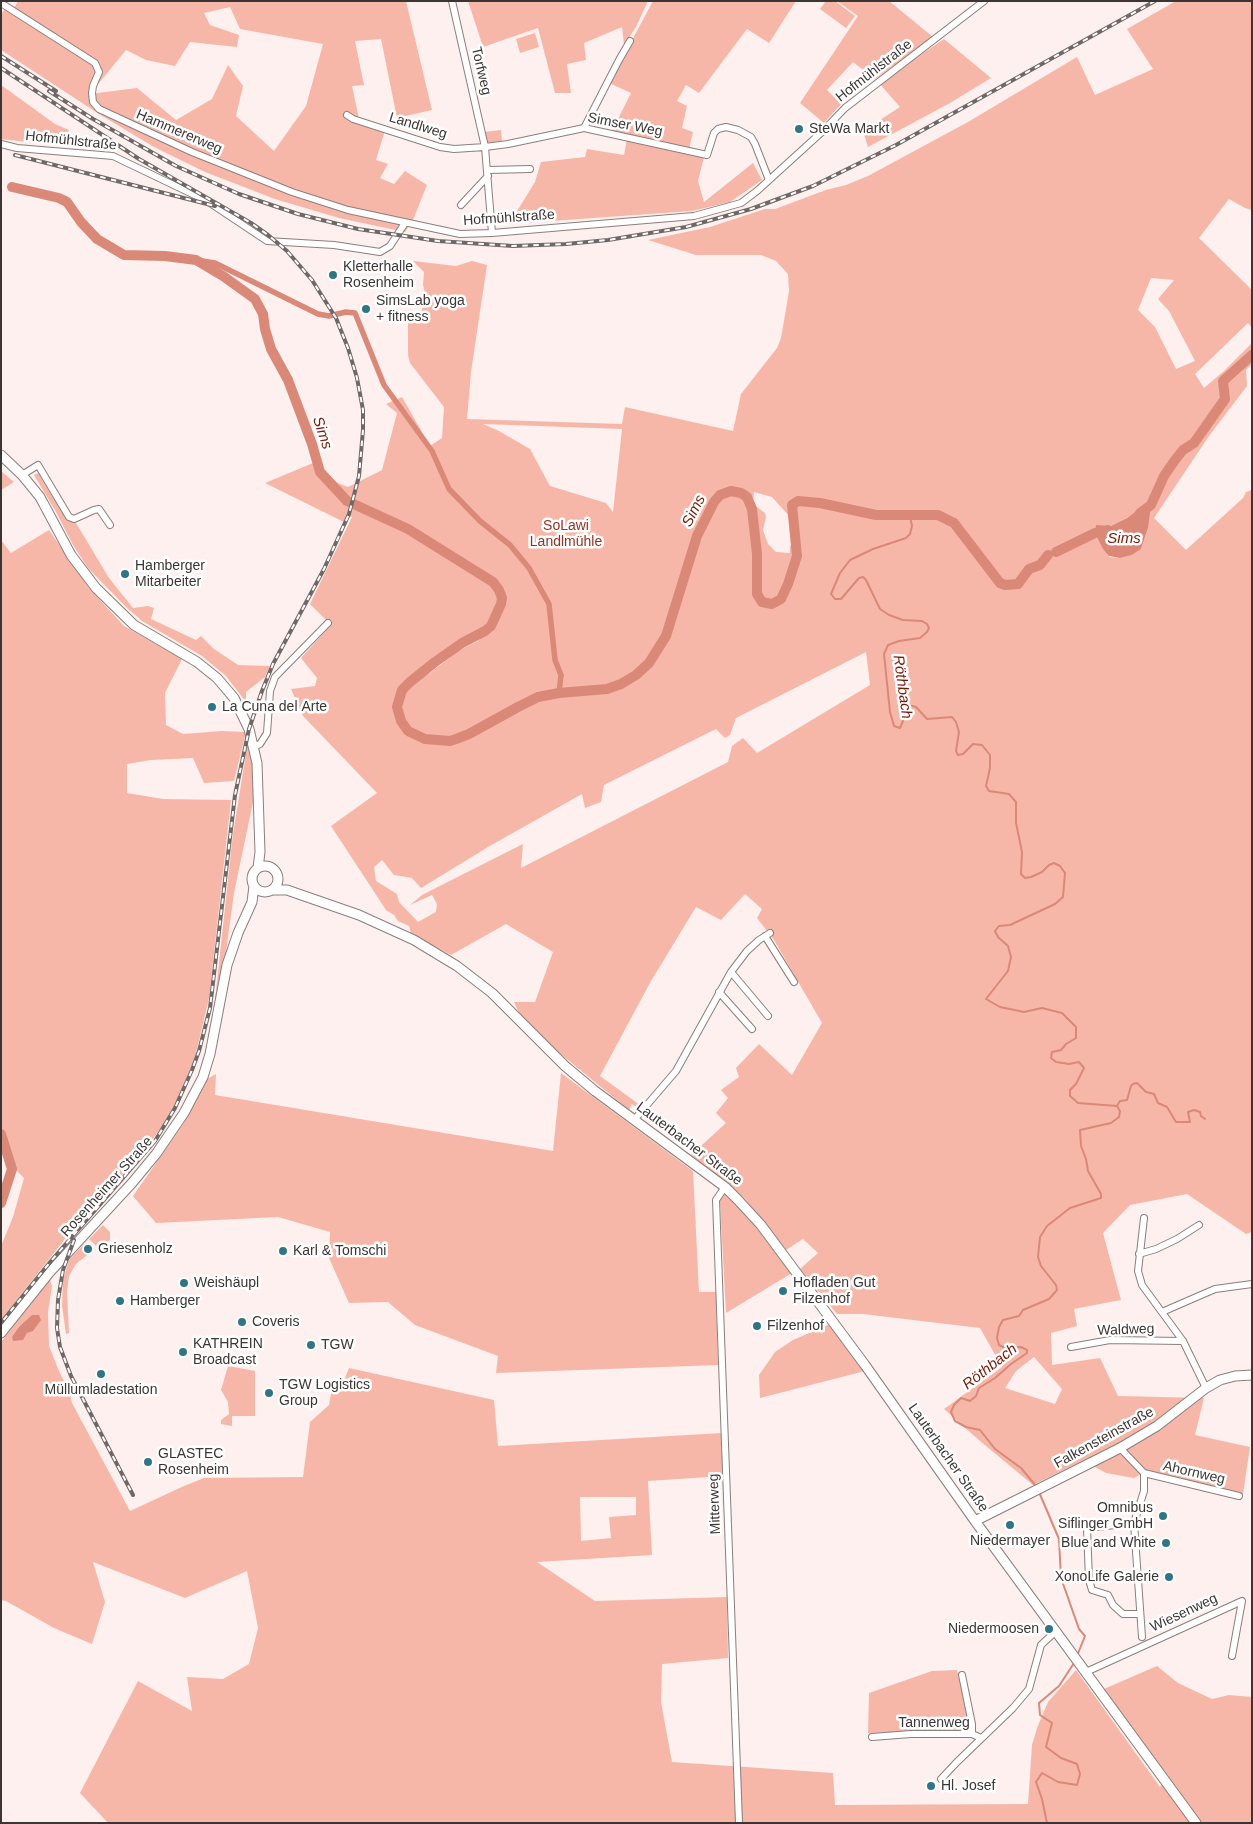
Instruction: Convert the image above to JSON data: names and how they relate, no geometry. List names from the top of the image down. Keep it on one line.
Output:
{"streets":{"street":["Torfweg","Hofmühlstraße","Simser Weg","Landlweg","Hammererweg","Lauterbacher Straße","Rosenheimer Straße","Waldweg","Falkensteinstraße","Ahornweg","Mitterweg","Wiesenweg","Tannenweg"]},"crossings":[["Torfweg","Simser Weg"],["Torfweg","Landlweg"],["Hofmühlstraße","Simser Weg"],["Hofmühlstraße","Hammererweg"],["Simser Weg","Landlweg"],["Lauterbacher Straße","Rosenheimer Straße"],["Lauterbacher Straße","Falkensteinstraße"],["Lauterbacher Straße","Mitterweg"],["Lauterbacher Straße","Wiesenweg"],["Lauterbacher Straße","Tannenweg"],["Waldweg","Falkensteinstraße"]],"water":["Sims","Röthbach"],"parks":["SoLawi Landlmühle"],"places":["SteWa Markt","Kletterhalle Rosenheim","SimsLab yoga + fitness","Hamberger Mitarbeiter","La Cuna del Arte","Griesenholz","Karl & Tomschi","Weishäupl","Hofladen Gut Filzenhof","Hamberger","Coveris","Filzenhof","TGW","KATHREIN Broadcast","Müllumladestation","TGW Logistics Group","GLASTEC Rosenheim","Omnibus Siflinger GmbH","Niedermayer","Blue and White","XonoLife Galerie","Niedermoosen","Hl. Josef"]}
